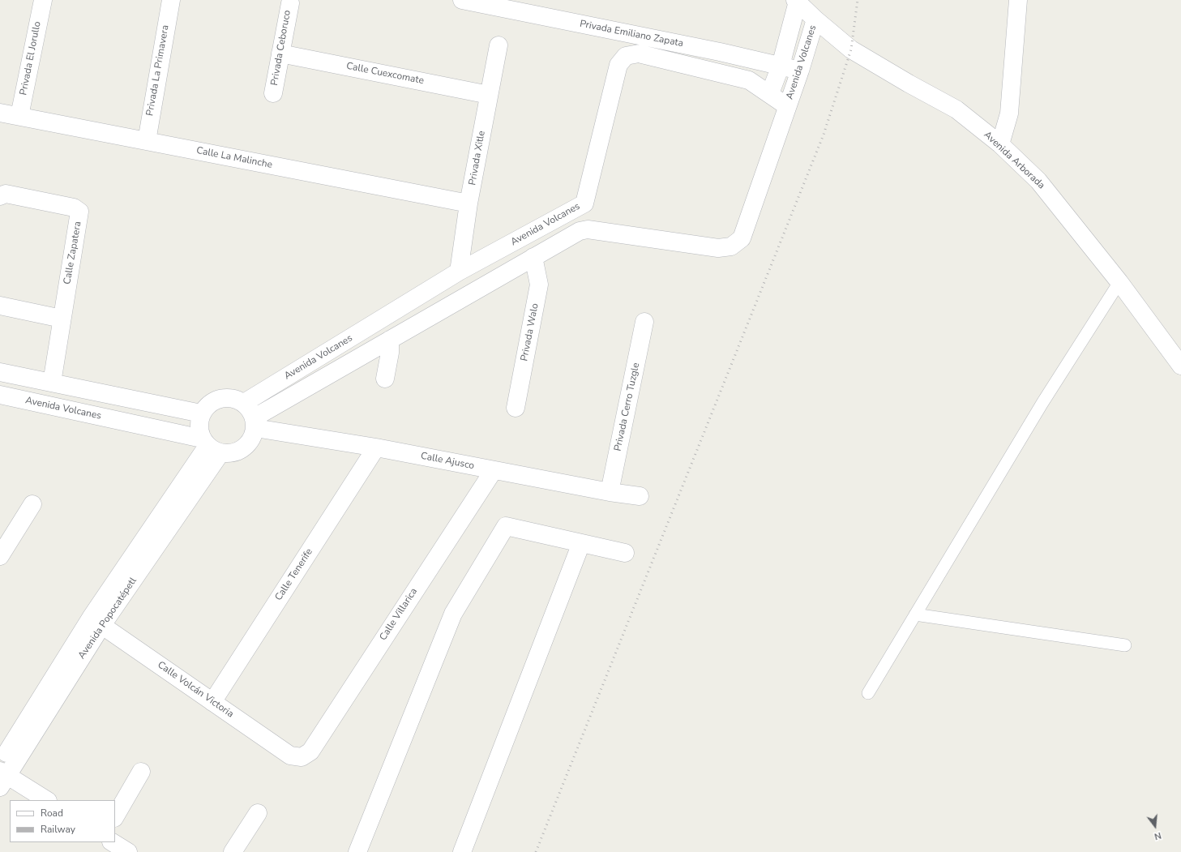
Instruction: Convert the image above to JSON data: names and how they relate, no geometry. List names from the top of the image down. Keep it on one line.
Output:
{"streets":{"street":["Privada Emiliano Zapata","Privada Ceboruco","Privada El Jorullo","Avenida Volcanes","Privada La Primavera","Calle Cuexcomate","Calle La Malinche","Privada Xitle","Avenida Arborada","Calle Zapatera","Privada Walo","Privada Cerro Tuzgle","Calle Ajusco","Calle Tenerife","Calle Villarica","Avenida Popocatépetl","Calle Volcán Victoria"]},"crossings":[["Privada Emiliano Zapata","Avenida Volcanes"],["Privada Ceboruco","Calle Cuexcomate"],["Privada El Jorullo","Calle La Malinche"],["Avenida Volcanes","Privada Xitle"],["Avenida Volcanes","Avenida Arborada"],["Avenida Volcanes","Privada Walo"],["Avenida Volcanes","Calle Ajusco"],["Avenida Volcanes","Avenida Popocatépetl"],["Privada La Primavera","Calle La Malinche"],["Calle Cuexcomate","Privada Xitle"],["Calle La Malinche","Privada Xitle"],["Privada Cerro Tuzgle","Calle Ajusco"],["Calle Ajusco","Calle Tenerife"],["Calle Ajusco","Calle Villarica"],["Calle Ajusco","Avenida Popocatépetl"],["Calle Tenerife","Calle Volcán Victoria"],["Calle Villarica","Calle Volcán Victoria"],["Avenida Popocatépetl","Calle Volcán Victoria"]],"legend":["Road","Railway"],"north":"bottom"}
